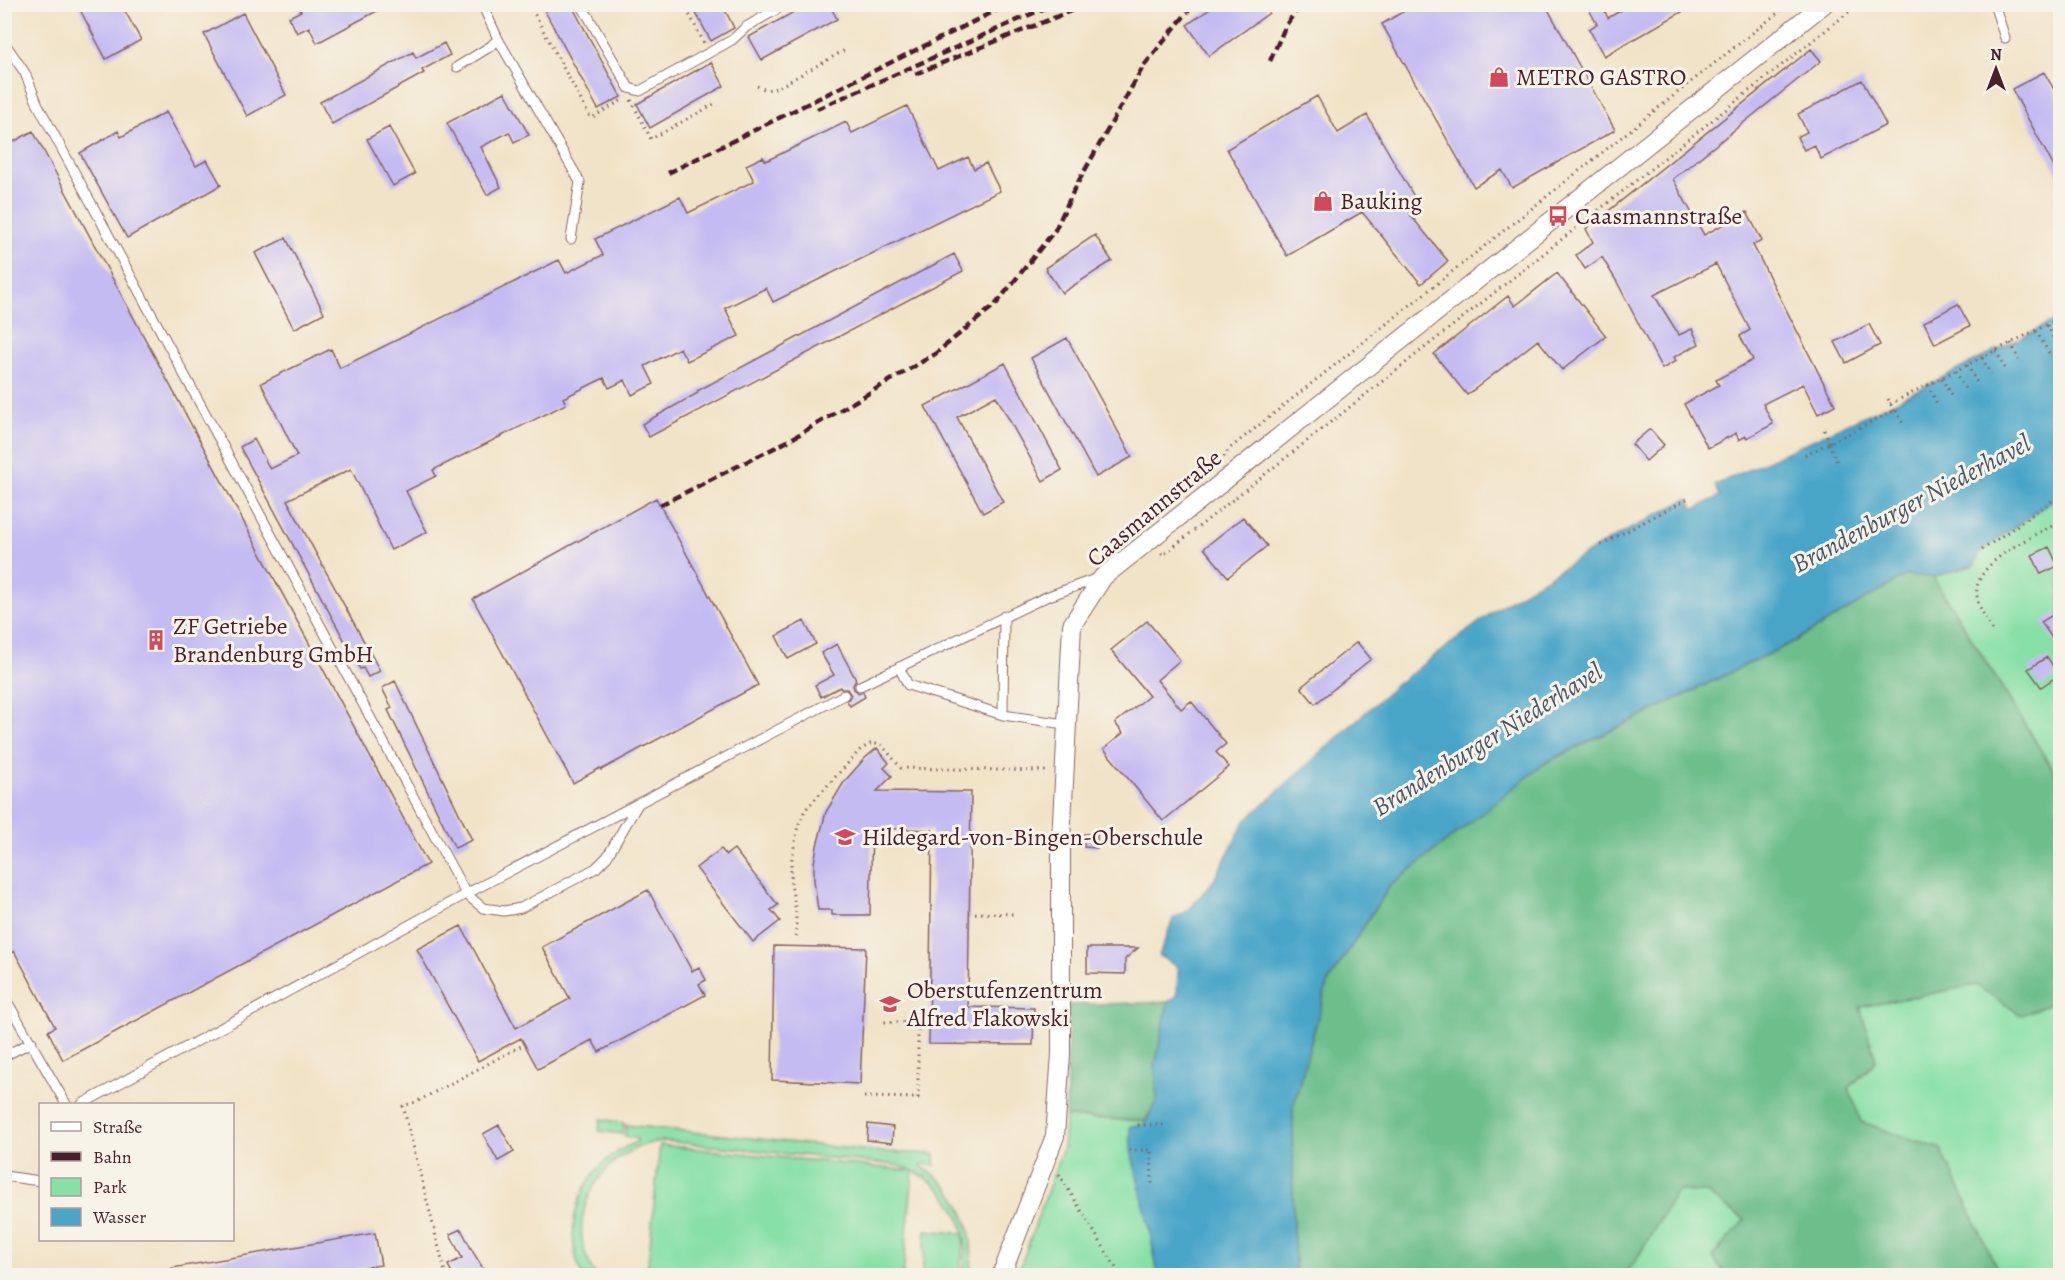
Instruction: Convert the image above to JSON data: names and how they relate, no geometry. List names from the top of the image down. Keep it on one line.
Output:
{"streets":{"street":["Caasmannstraße"]},"water":["Brandenburger Niederhavel"],"places":{"shop":["METRO GASTRO","Bauking"],"bus stop":["Caasmannstraße"],"building":["ZF Getriebe Brandenburg GmbH"],"school or university":["Hildegard-von-Bingen-Oberschule","Oberstufenzentrum Alfred Flakowski"]},"legend":["Straße","Bahn","Park","Wasser"],"north":"top"}
